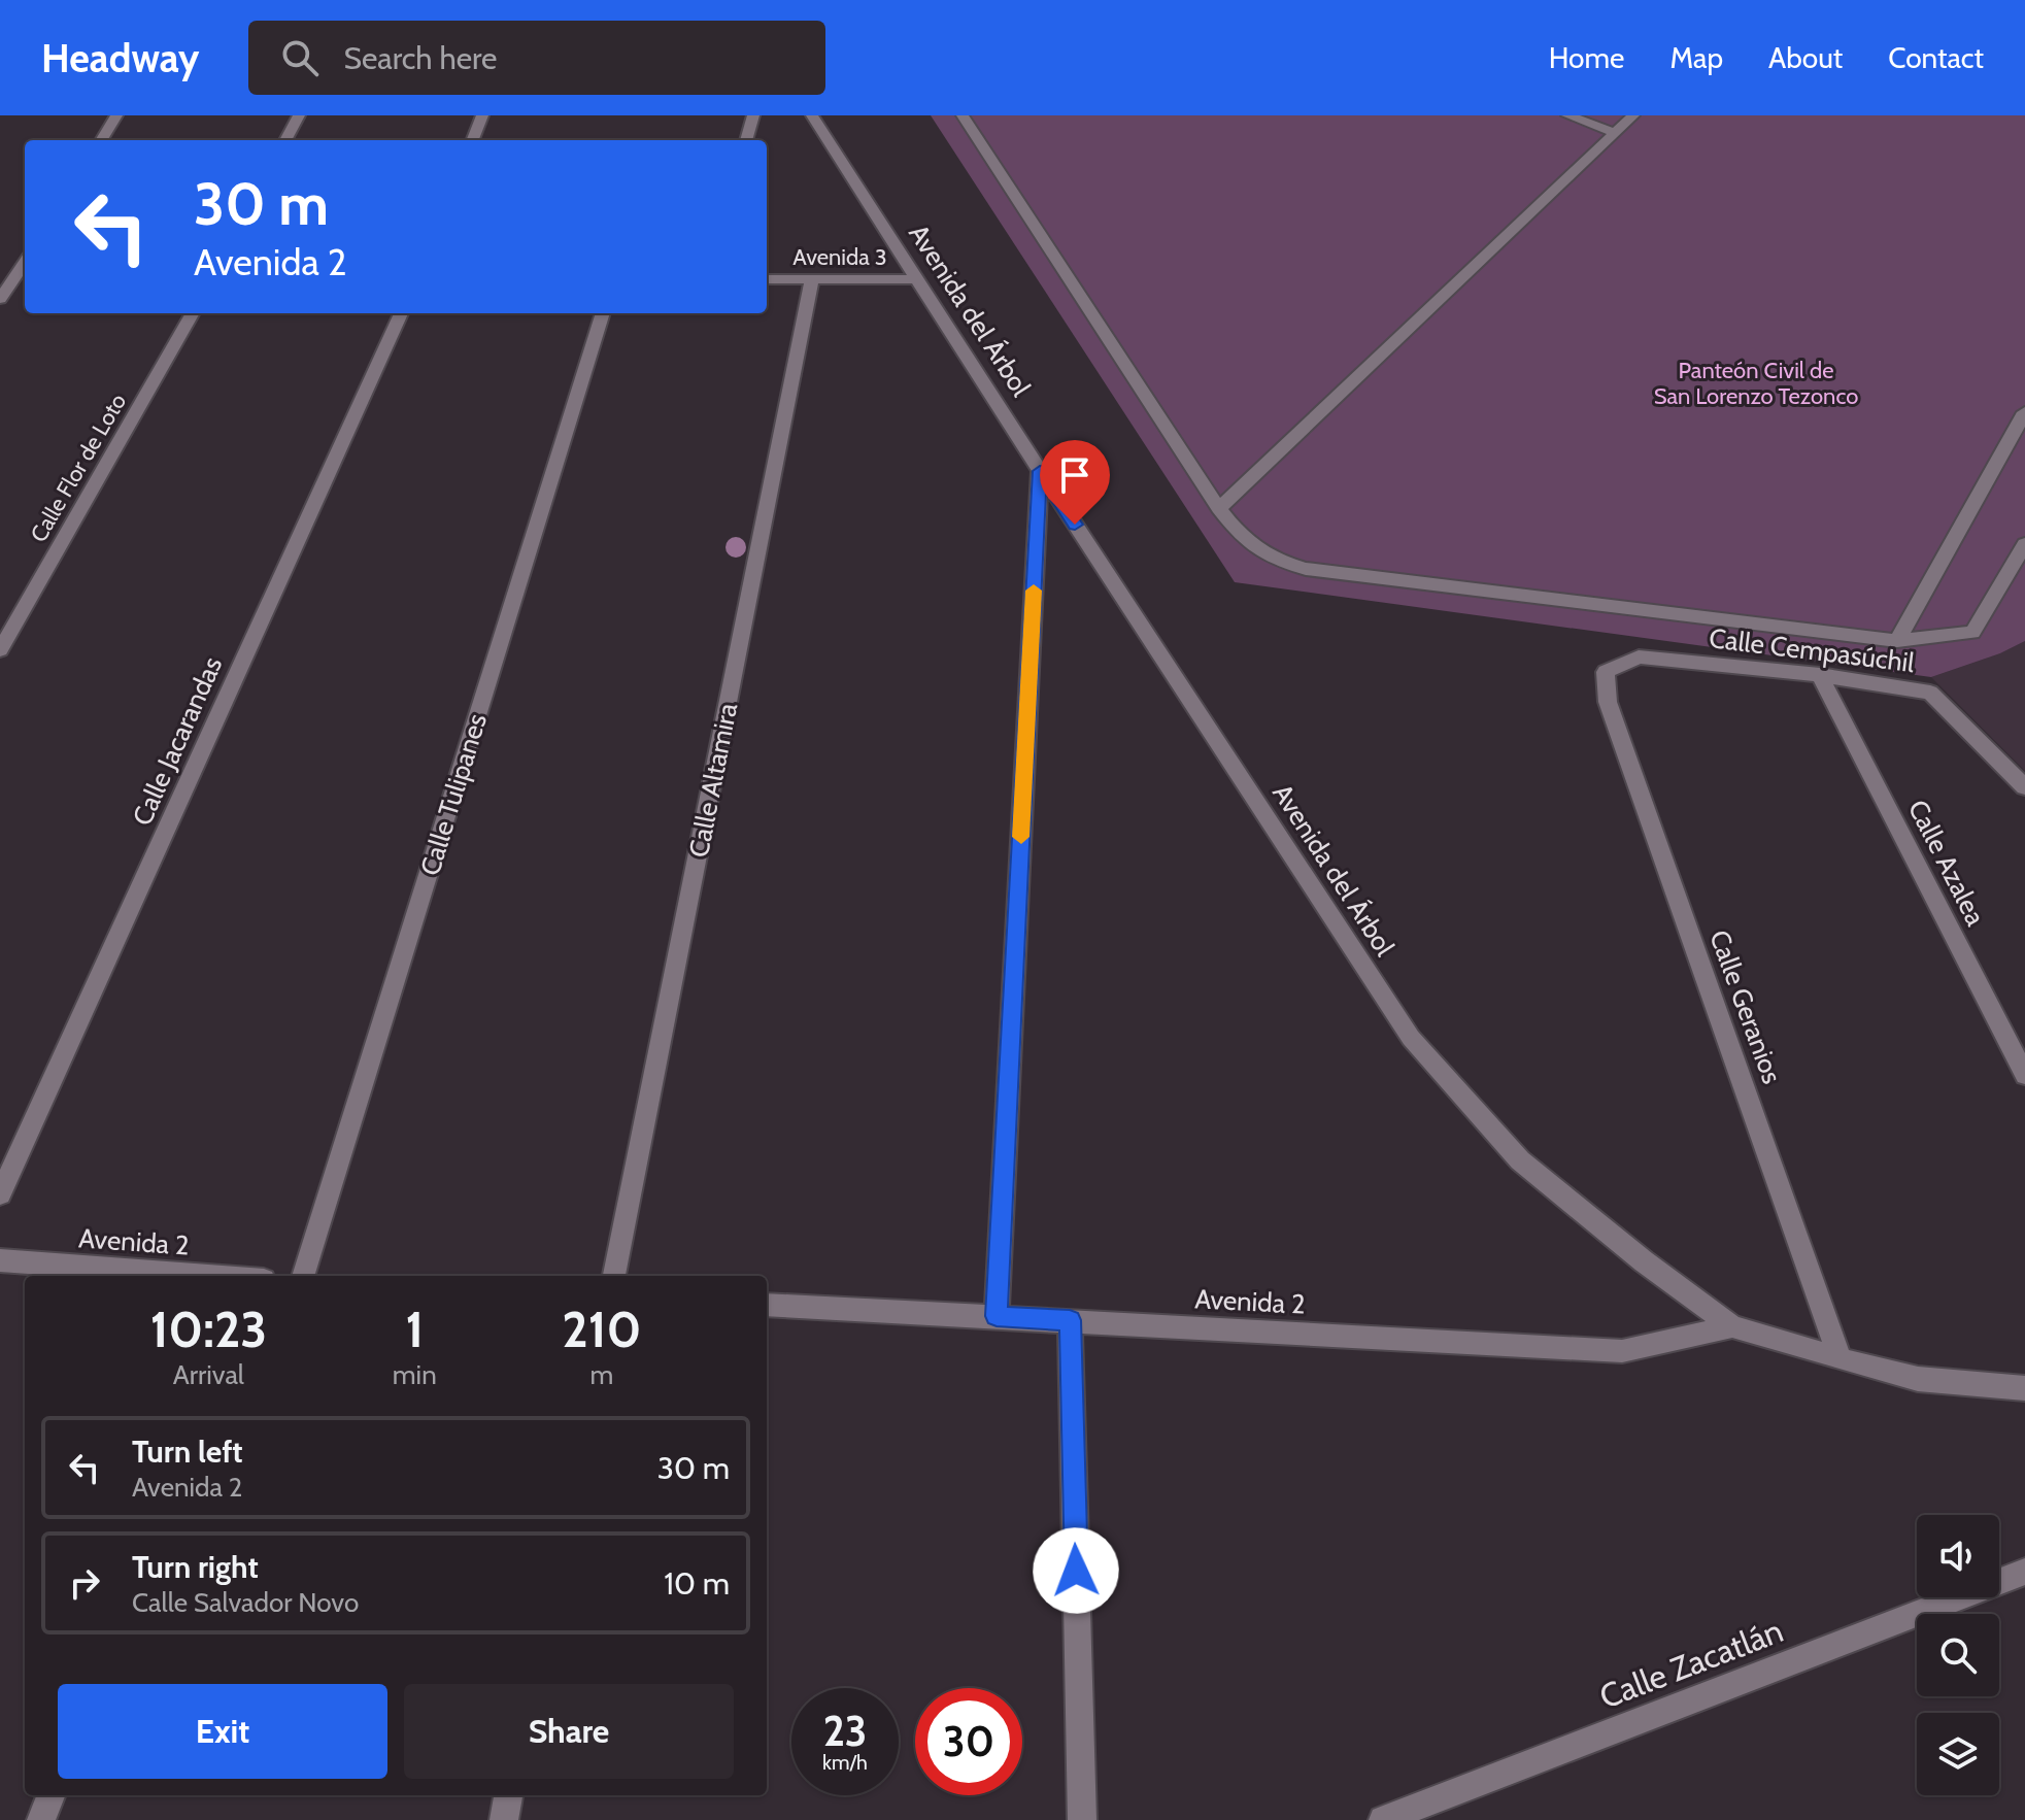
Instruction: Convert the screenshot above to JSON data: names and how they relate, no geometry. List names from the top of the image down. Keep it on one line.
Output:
{"streets":{"street":["Avenida 3","Avenida del Árbol","Calle Flor de Loto","Calle Cempasúchil","Calle Jacarandas","Calle Altamira","Calle Tulipanes","Calle Azalea","Calle Geranios","Avenida 2","Calle Zacatlán"]},"crossings":[["Avenida 3","Avenida del Árbol"],["Avenida 3","Calle Altamira"],["Avenida del Árbol","Calle Geranios"],["Avenida del Árbol","Avenida 2"],["Calle Cempasúchil","Calle Azalea"],["Calle Cempasúchil","Calle Geranios"]],"parks":["Panteón Civil de San Lorenzo Tezonco"],"page":{"header":"Headway","search":"Search here","nav":["Home","Map","About","Contact"],"turn":["30 m","Avenida 2"],"eta":["10:23","Arrival","1","min","210","m"],"list":[{"name":"Turn left","note":"Avenida 2","value":"30 m"},{"name":"Turn right","note":"Calle Salvador Novo","value":"10 m"}],"buttons":["Exit","Share"],"speed":"23 km/h","limit":"30"}}
